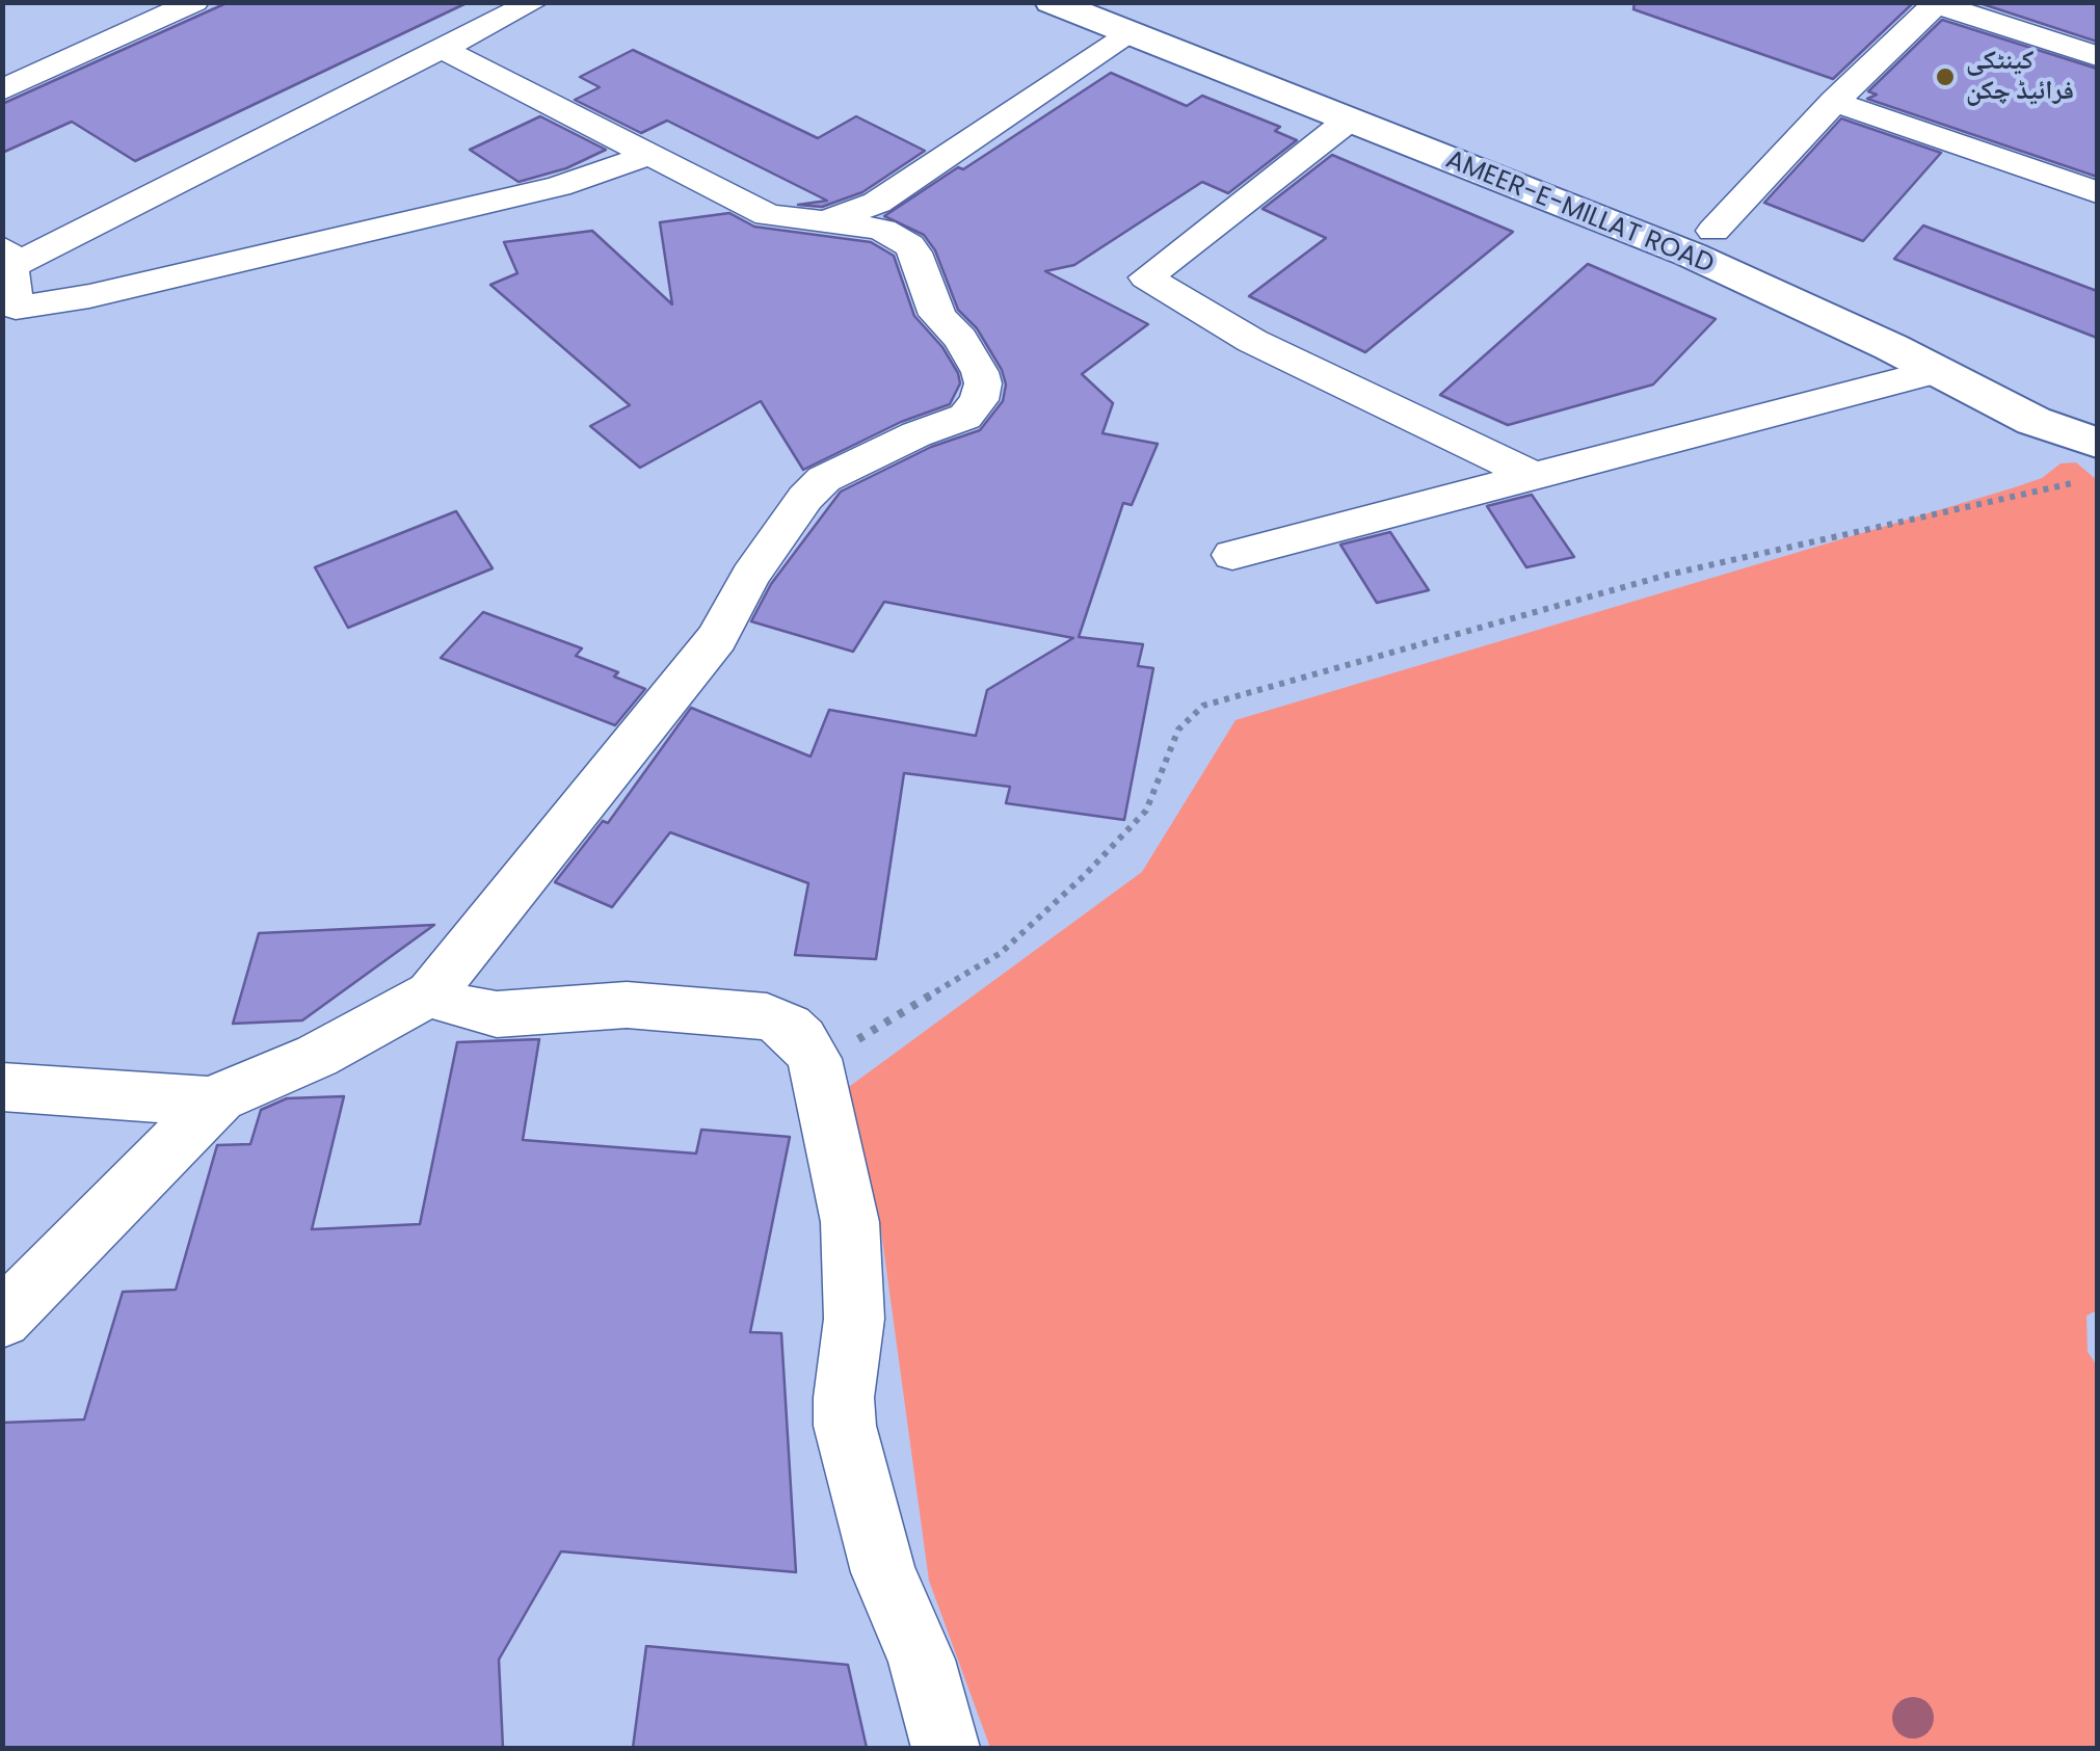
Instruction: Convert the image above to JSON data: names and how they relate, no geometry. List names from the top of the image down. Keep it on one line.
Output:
{"streets":{"main road":["AMEER-E-MILLAT ROAD"]},"places":["کینٹکی فرائیڈ چکن"]}
